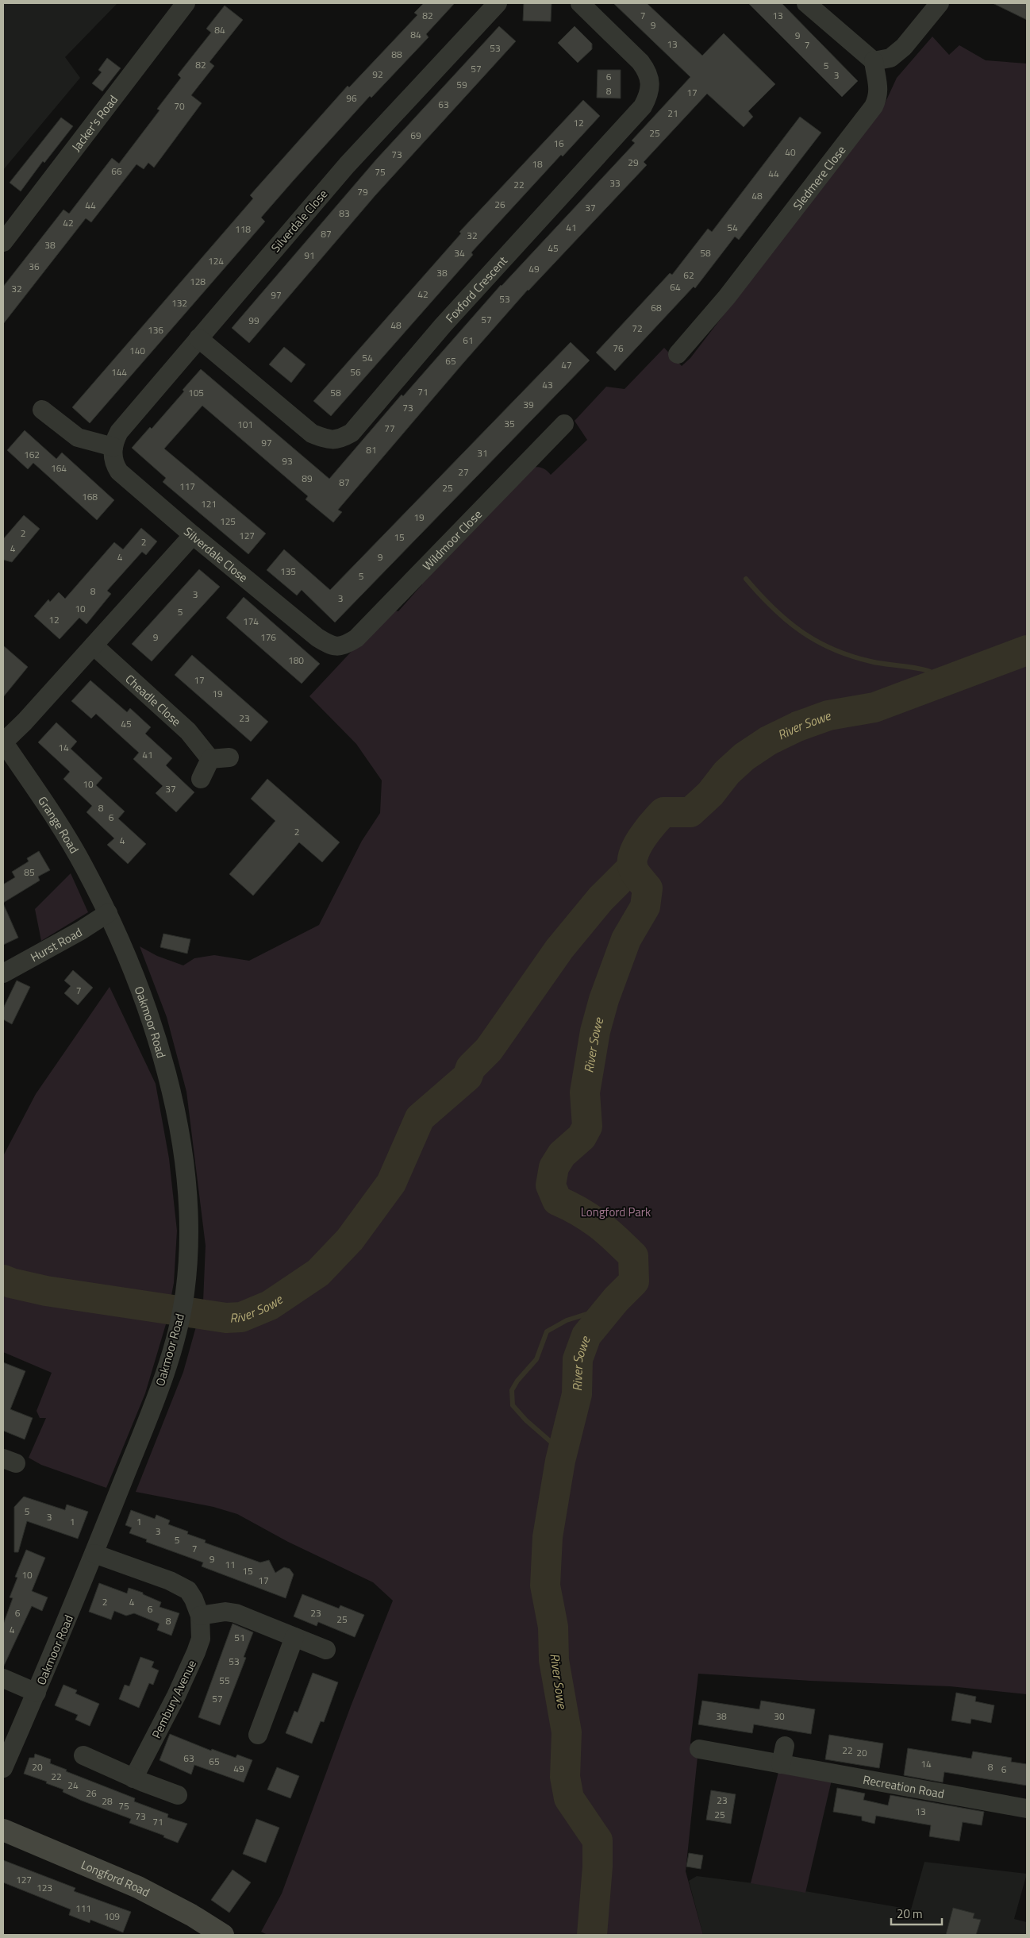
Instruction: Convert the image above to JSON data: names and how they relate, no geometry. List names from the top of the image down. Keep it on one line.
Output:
{"streets":{"main road":["Longford Road"],"street":["Jacker's Road","Sledmere Close","Silverdale Close","Foxford Crescent","Wildmoor Close","Cheadle Close","Grange Road","Hurst Road","Oakmoor Road","Pembury Avenue","Recreation Road"]},"crossings":[["Silverdale Close","Foxford Crescent"],["Silverdale Close","Wildmoor Close"],["Grange Road","Hurst Road"],["Grange Road","Oakmoor Road"],["Hurst Road","Oakmoor Road"],["Oakmoor Road","Pembury Avenue"]],"water":["River Sowe"],"parks":["Longford Park"],"house_numbers":["82","7","13","9","84","84","9","13","7","53","88","82","5","57","92","3","6","59","8","17","96","63","70","21","12","25","69","16","40","73","29","18","66","75","44","33","22","79","48","26","44","37","83","42","41","54","118","87","32","38","45","34","58","91","124","36","49","38","62","128","64","32","42","97","53","132","68","57","99","48","72","136","61","76","140","54","65","47","144","56","43","71","105","58","39","73","35","101","77","97","81","31","162","93","164","27","89","87","117","25","168","121","19","125","2","127","15","2","4","4","9","135","5","8","3","3","10","5","12","174","9","176","180","17","19","23","45","14","41","10","37","8","6","2","4","85","7","5","3","1","1","3","5","7","9","11","15","10","17","2","4","6","6","23","25","8","4","51","53","55","57","38","30","22","20","63","65","14","20","8","49","6","22","24","26","23","28","75","13","25","73","71","127","123","111","109"],"scale_bar":"20 m"}
